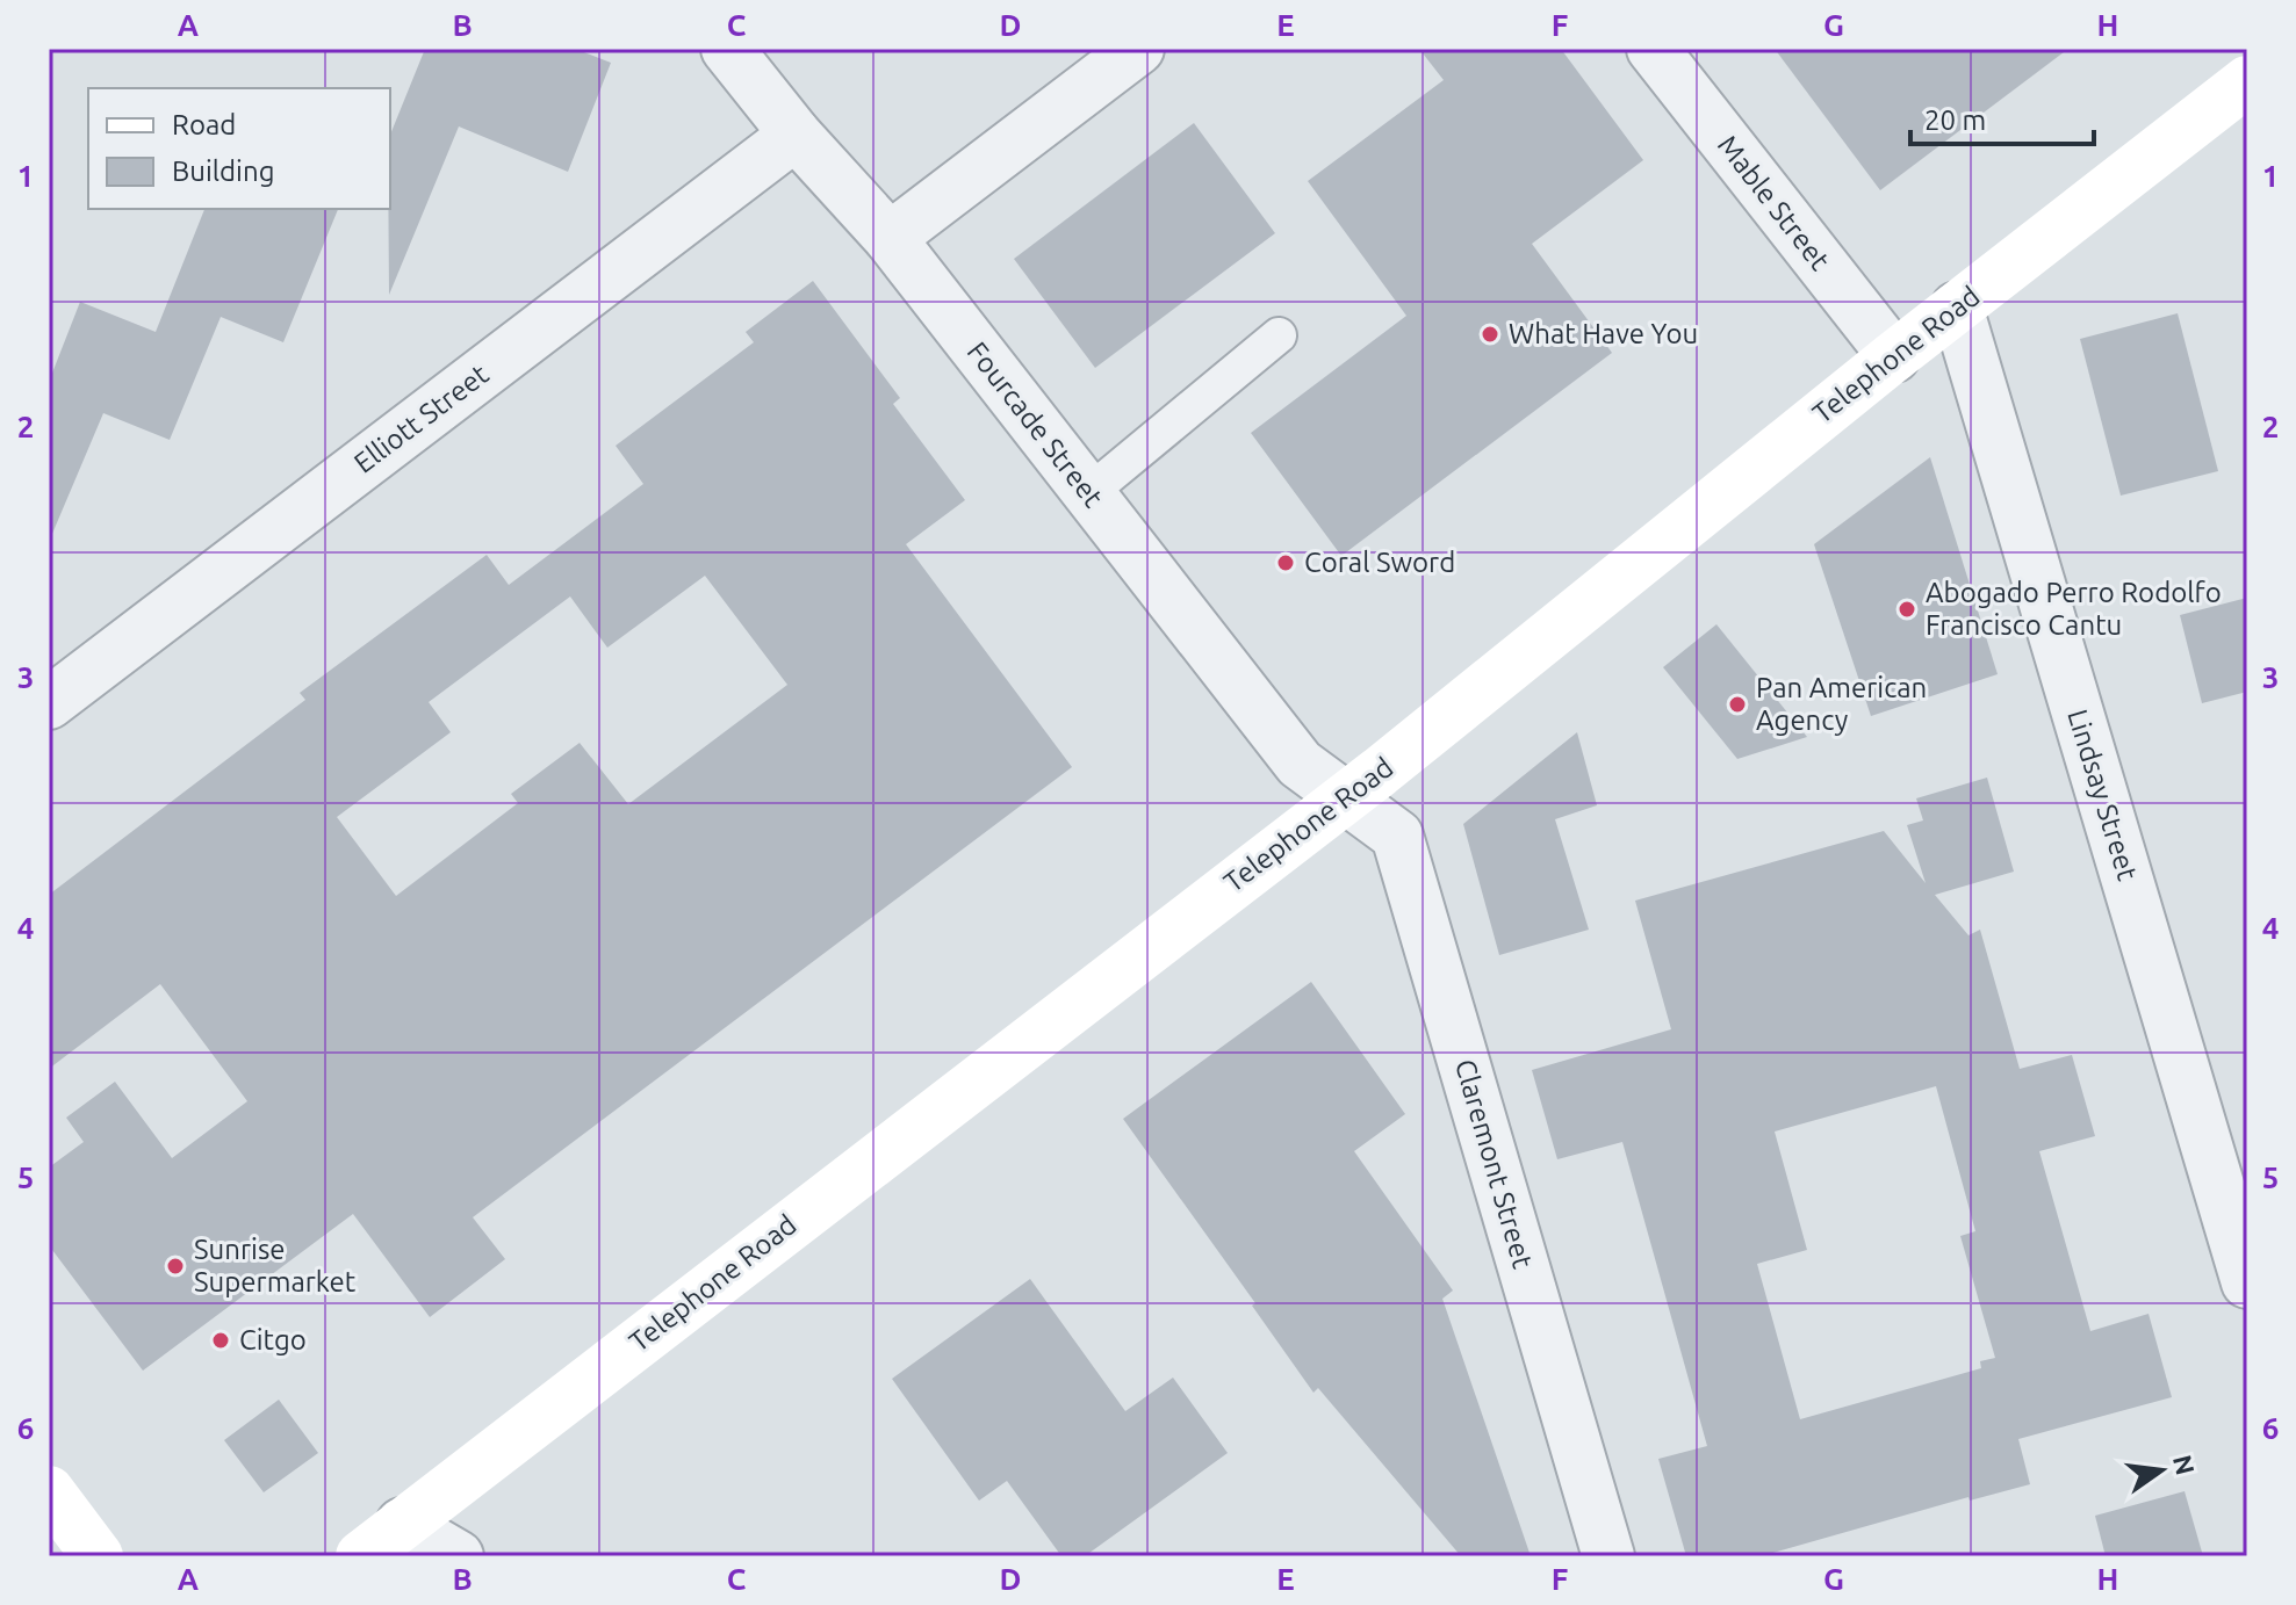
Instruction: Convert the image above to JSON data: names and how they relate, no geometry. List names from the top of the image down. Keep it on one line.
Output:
{"streets":{"main road":["Telephone Road"],"street":["Mable Street","Elliott Street","Fourcade Street","Lindsay Street","Claremont Street"]},"crossings":[["Mable Street","Telephone Road"],["Telephone Road","Fourcade Street"],["Telephone Road","Lindsay Street"],["Telephone Road","Claremont Street"],["Elliott Street","Fourcade Street"],["Fourcade Street","Claremont Street"]],"places":["What Have You","Coral Sword","Abogado Perro Rodolfo Francisco Cantu","Pan American Agency","Sunrise Supermarket","Citgo"],"legend":["Road","Building"],"scale_bar":"20 m","north":"right","grid":{"columns":["A","B","C","D","E","F","G","H"],"rows":["1","2","3","4","5","6"]}}
